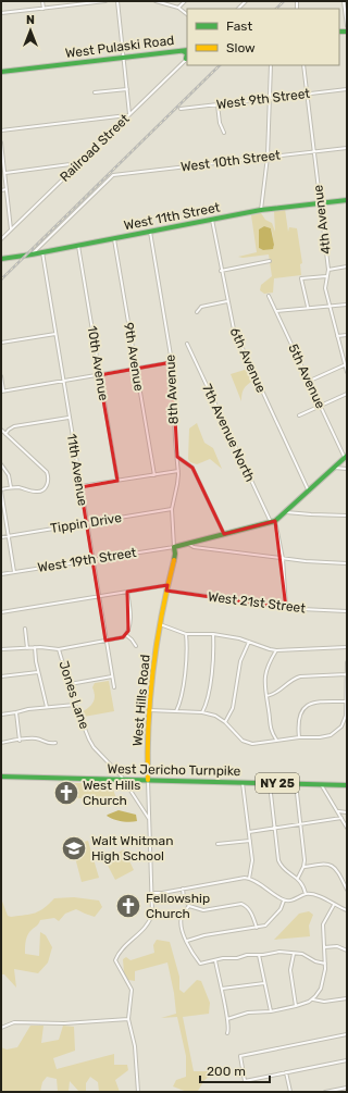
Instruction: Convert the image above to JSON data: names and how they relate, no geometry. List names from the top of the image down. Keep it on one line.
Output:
{"streets":{"street":["West Pulaski Road","West 9th Street","Railroad Street","West 10th Street","West 11th Street","4th Avenue","9th Avenue","6th Avenue","10th Avenue","5th Avenue","8th Avenue","7th Avenue North","11th Avenue","Tippin Drive","West 19th Street","West 21st Street","Jones Lane","West Hills Road","West Jericho Turnpike","NY 25"]},"crossings":[["West 9th Street","4th Avenue"],["West 10th Street","West 11th Street"],["West 10th Street","4th Avenue"],["West 11th Street","4th Avenue"],["West 11th Street","9th Avenue"],["West 11th Street","6th Avenue"],["West 11th Street","10th Avenue"],["West 11th Street","8th Avenue"],["West 11th Street","11th Avenue"],["8th Avenue","Tippin Drive"],["8th Avenue","West 19th Street"],["8th Avenue","West Hills Road"],["7th Avenue North","West 21st Street"],["11th Avenue","Tippin Drive"],["11th Avenue","West 19th Street"],["West 19th Street","West Hills Road"],["West 21st Street","West Hills Road"],["Jones Lane","West Hills Road"],["Jones Lane","West Jericho Turnpike"],["West Hills Road","West Jericho Turnpike"]],"places":{"church":["West Hills Church","Fellowship Church"],"school or university":["Walt Whitman High School"]},"legend":["Fast","Slow"],"scale_bar":"200 m","north":"top"}
